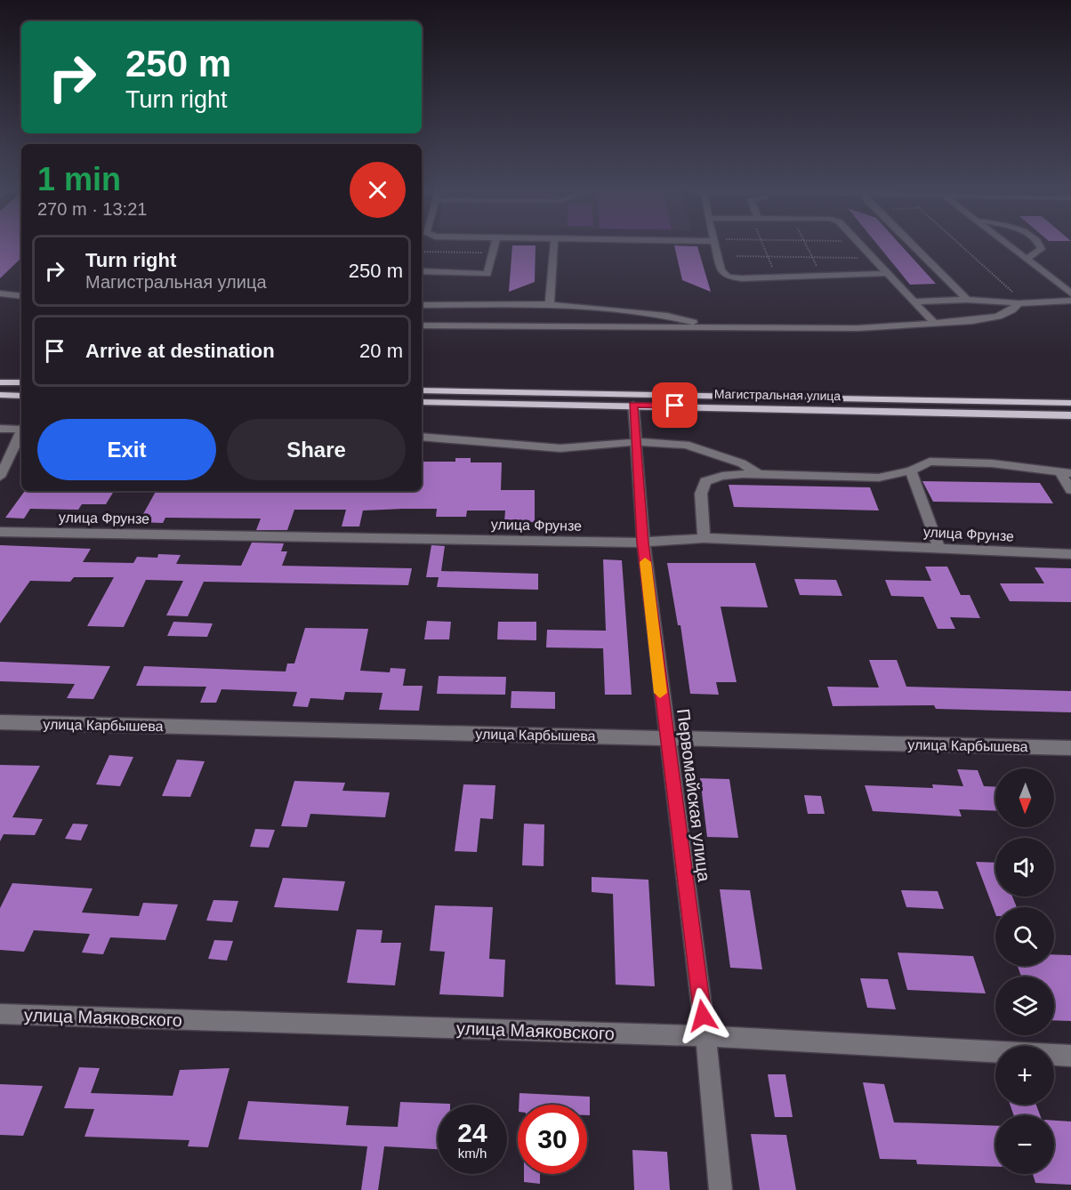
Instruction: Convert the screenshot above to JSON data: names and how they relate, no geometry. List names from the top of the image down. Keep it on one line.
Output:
{"streets":{"main road":["Магистральная улица"],"street":["улица Фрунзе","улица Карбышева","Первомайская улица","улица Маяковского"]},"crossings":[["Магистральная улица","Первомайская улица"],["улица Фрунзе","Первомайская улица"],["улица Карбышева","Первомайская улица"],["Первомайская улица","улица Маяковского"]],"north":"bottom","page":{"turn":["250 m","Turn right"],"heading":["1 min","270 m · 13:21"],"list":[{"name":"Turn right","note":"Магистральная улица","value":"250 m"},{"name":"Arrive at destination","value":"20 m"}],"buttons":["Exit","Share"],"map_buttons":["+","−"],"speed":"24 km/h","limit":"30"}}
